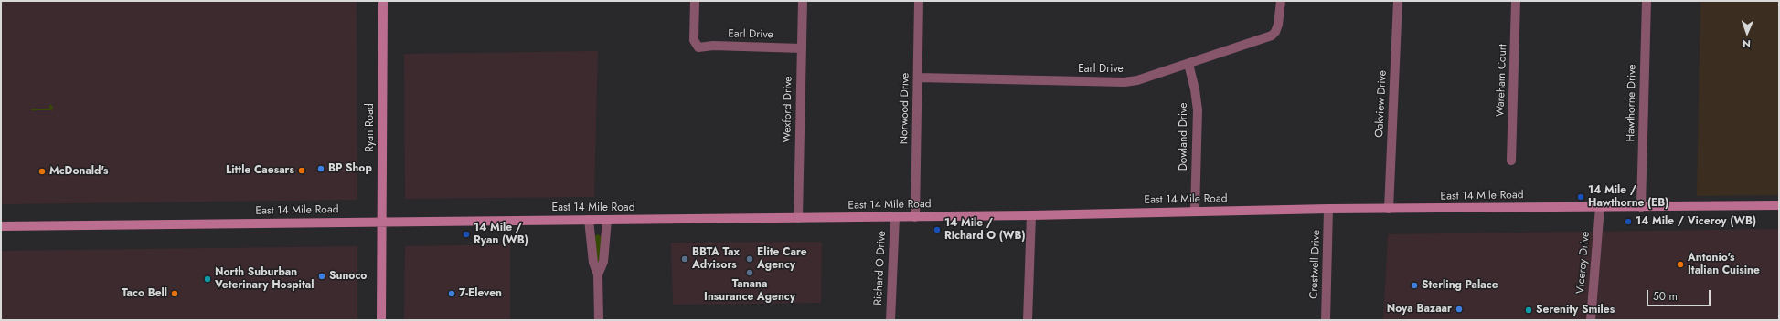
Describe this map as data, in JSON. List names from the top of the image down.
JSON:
{
  "streets": {
    "main road": ["Ryan Road", "East 14 Mile Road"],
    "street": [
      "Earl Drive",
      "Wareham Court",
      "Hawthorne Drive",
      "Oakview Drive",
      "Norwood Drive",
      "Wexford Drive",
      "Dowland Drive",
      "Viceroy Drive",
      "Crestwell Drive",
      "Richard O Drive"
    ]
  },
  "crossings": [
    ["Earl Drive", "Norwood Drive"],
    ["Earl Drive", "Wexford Drive"],
    ["Earl Drive", "Dowland Drive"],
    ["Hawthorne Drive", "East 14 Mile Road"],
    ["Oakview Drive", "East 14 Mile Road"],
    ["Norwood Drive", "East 14 Mile Road"],
    ["Wexford Drive", "East 14 Mile Road"],
    ["Ryan Road", "East 14 Mile Road"],
    ["Dowland Drive", "East 14 Mile Road"],
    ["East 14 Mile Road", "Viceroy Drive"],
    ["East 14 Mile Road", "Crestwell Drive"],
    ["East 14 Mile Road", "Richard O Drive"]
  ],
  "places": [
    "BP Shop",
    "Little Caesars",
    "McDonald's",
    "14 Mile / Hawthorne (EB)",
    "14 Mile / Viceroy (WB)",
    "14 Mile / Richard O (WB)",
    "14 Mile / Ryan (WB)",
    "BBTA Tax Advisors",
    "Elite Care Agency",
    "Antonio's Italian Cuisine",
    "Tanana Insurance Agency",
    "Sunoco",
    "North Suburban Veterinary Hospital",
    "Sterling Palace",
    "Taco Bell",
    "7-Eleven",
    "Noya Bazaar",
    "Serenity Smiles"
  ],
  "scale_bar": "50 m",
  "north": "bottom"
}
